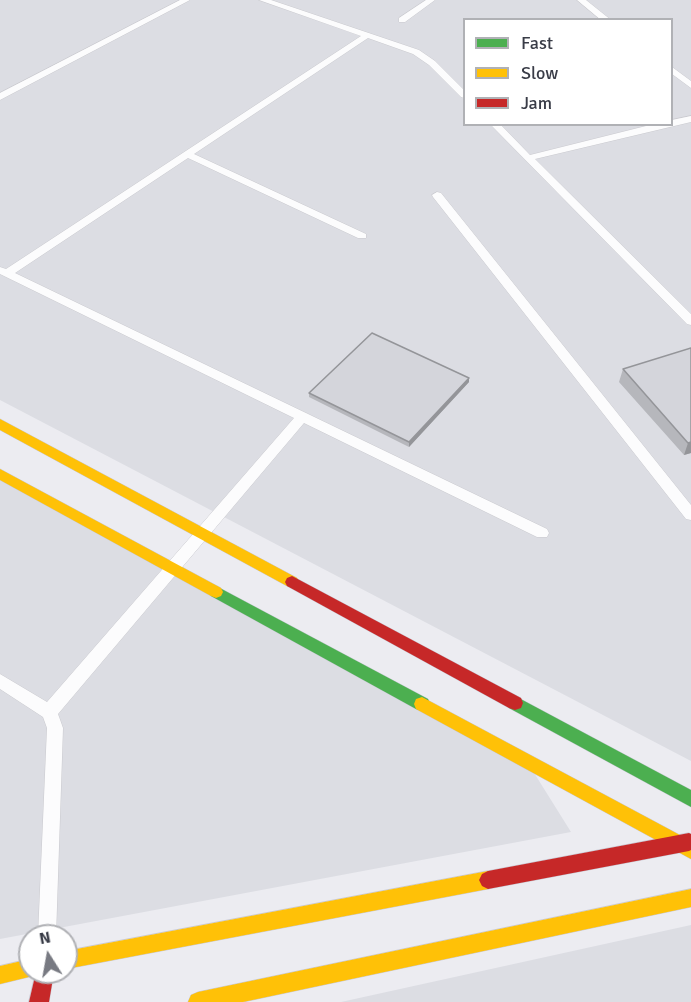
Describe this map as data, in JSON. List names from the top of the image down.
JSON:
{
  "legend": ["Fast", "Slow", "Jam"],
  "north": "top"
}
